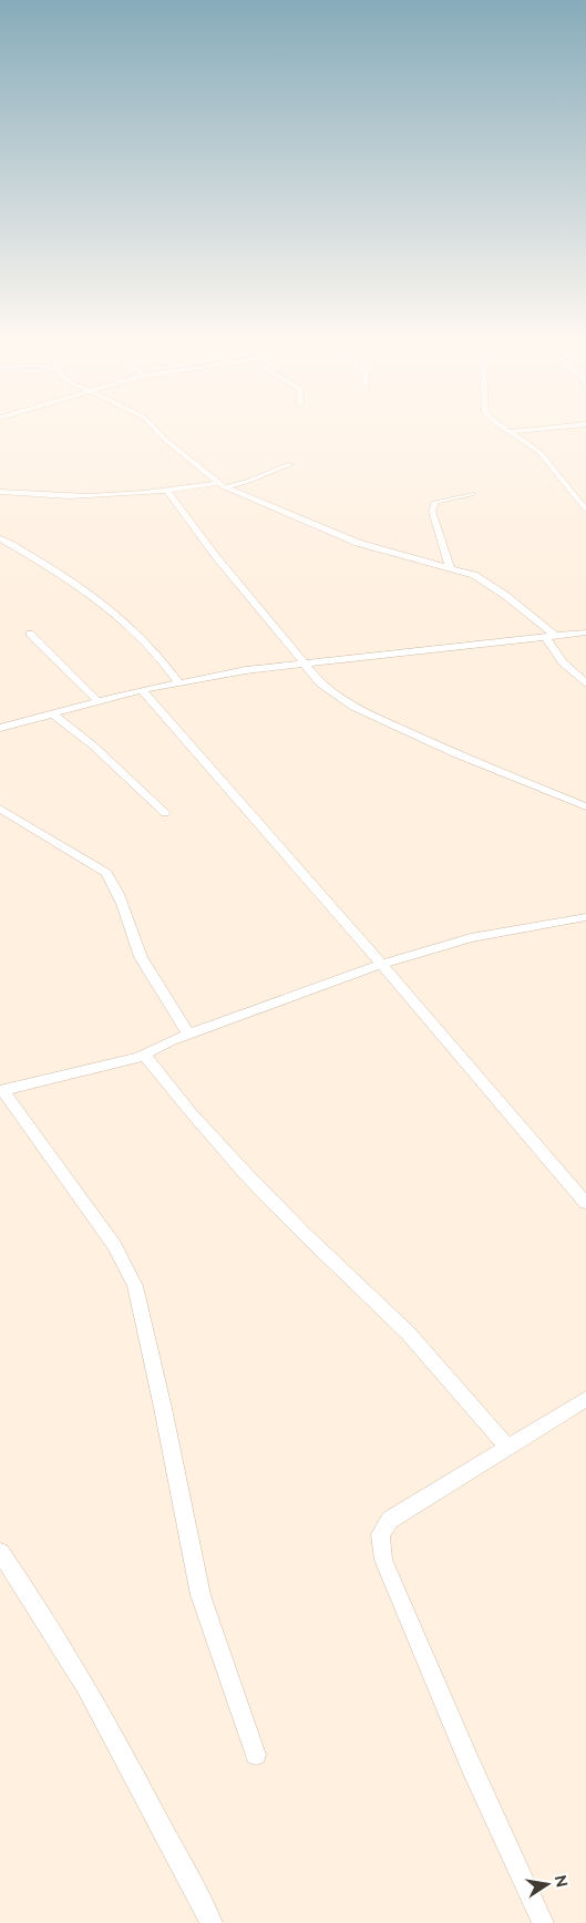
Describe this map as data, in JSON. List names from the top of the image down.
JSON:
{
  "north": "right"
}
